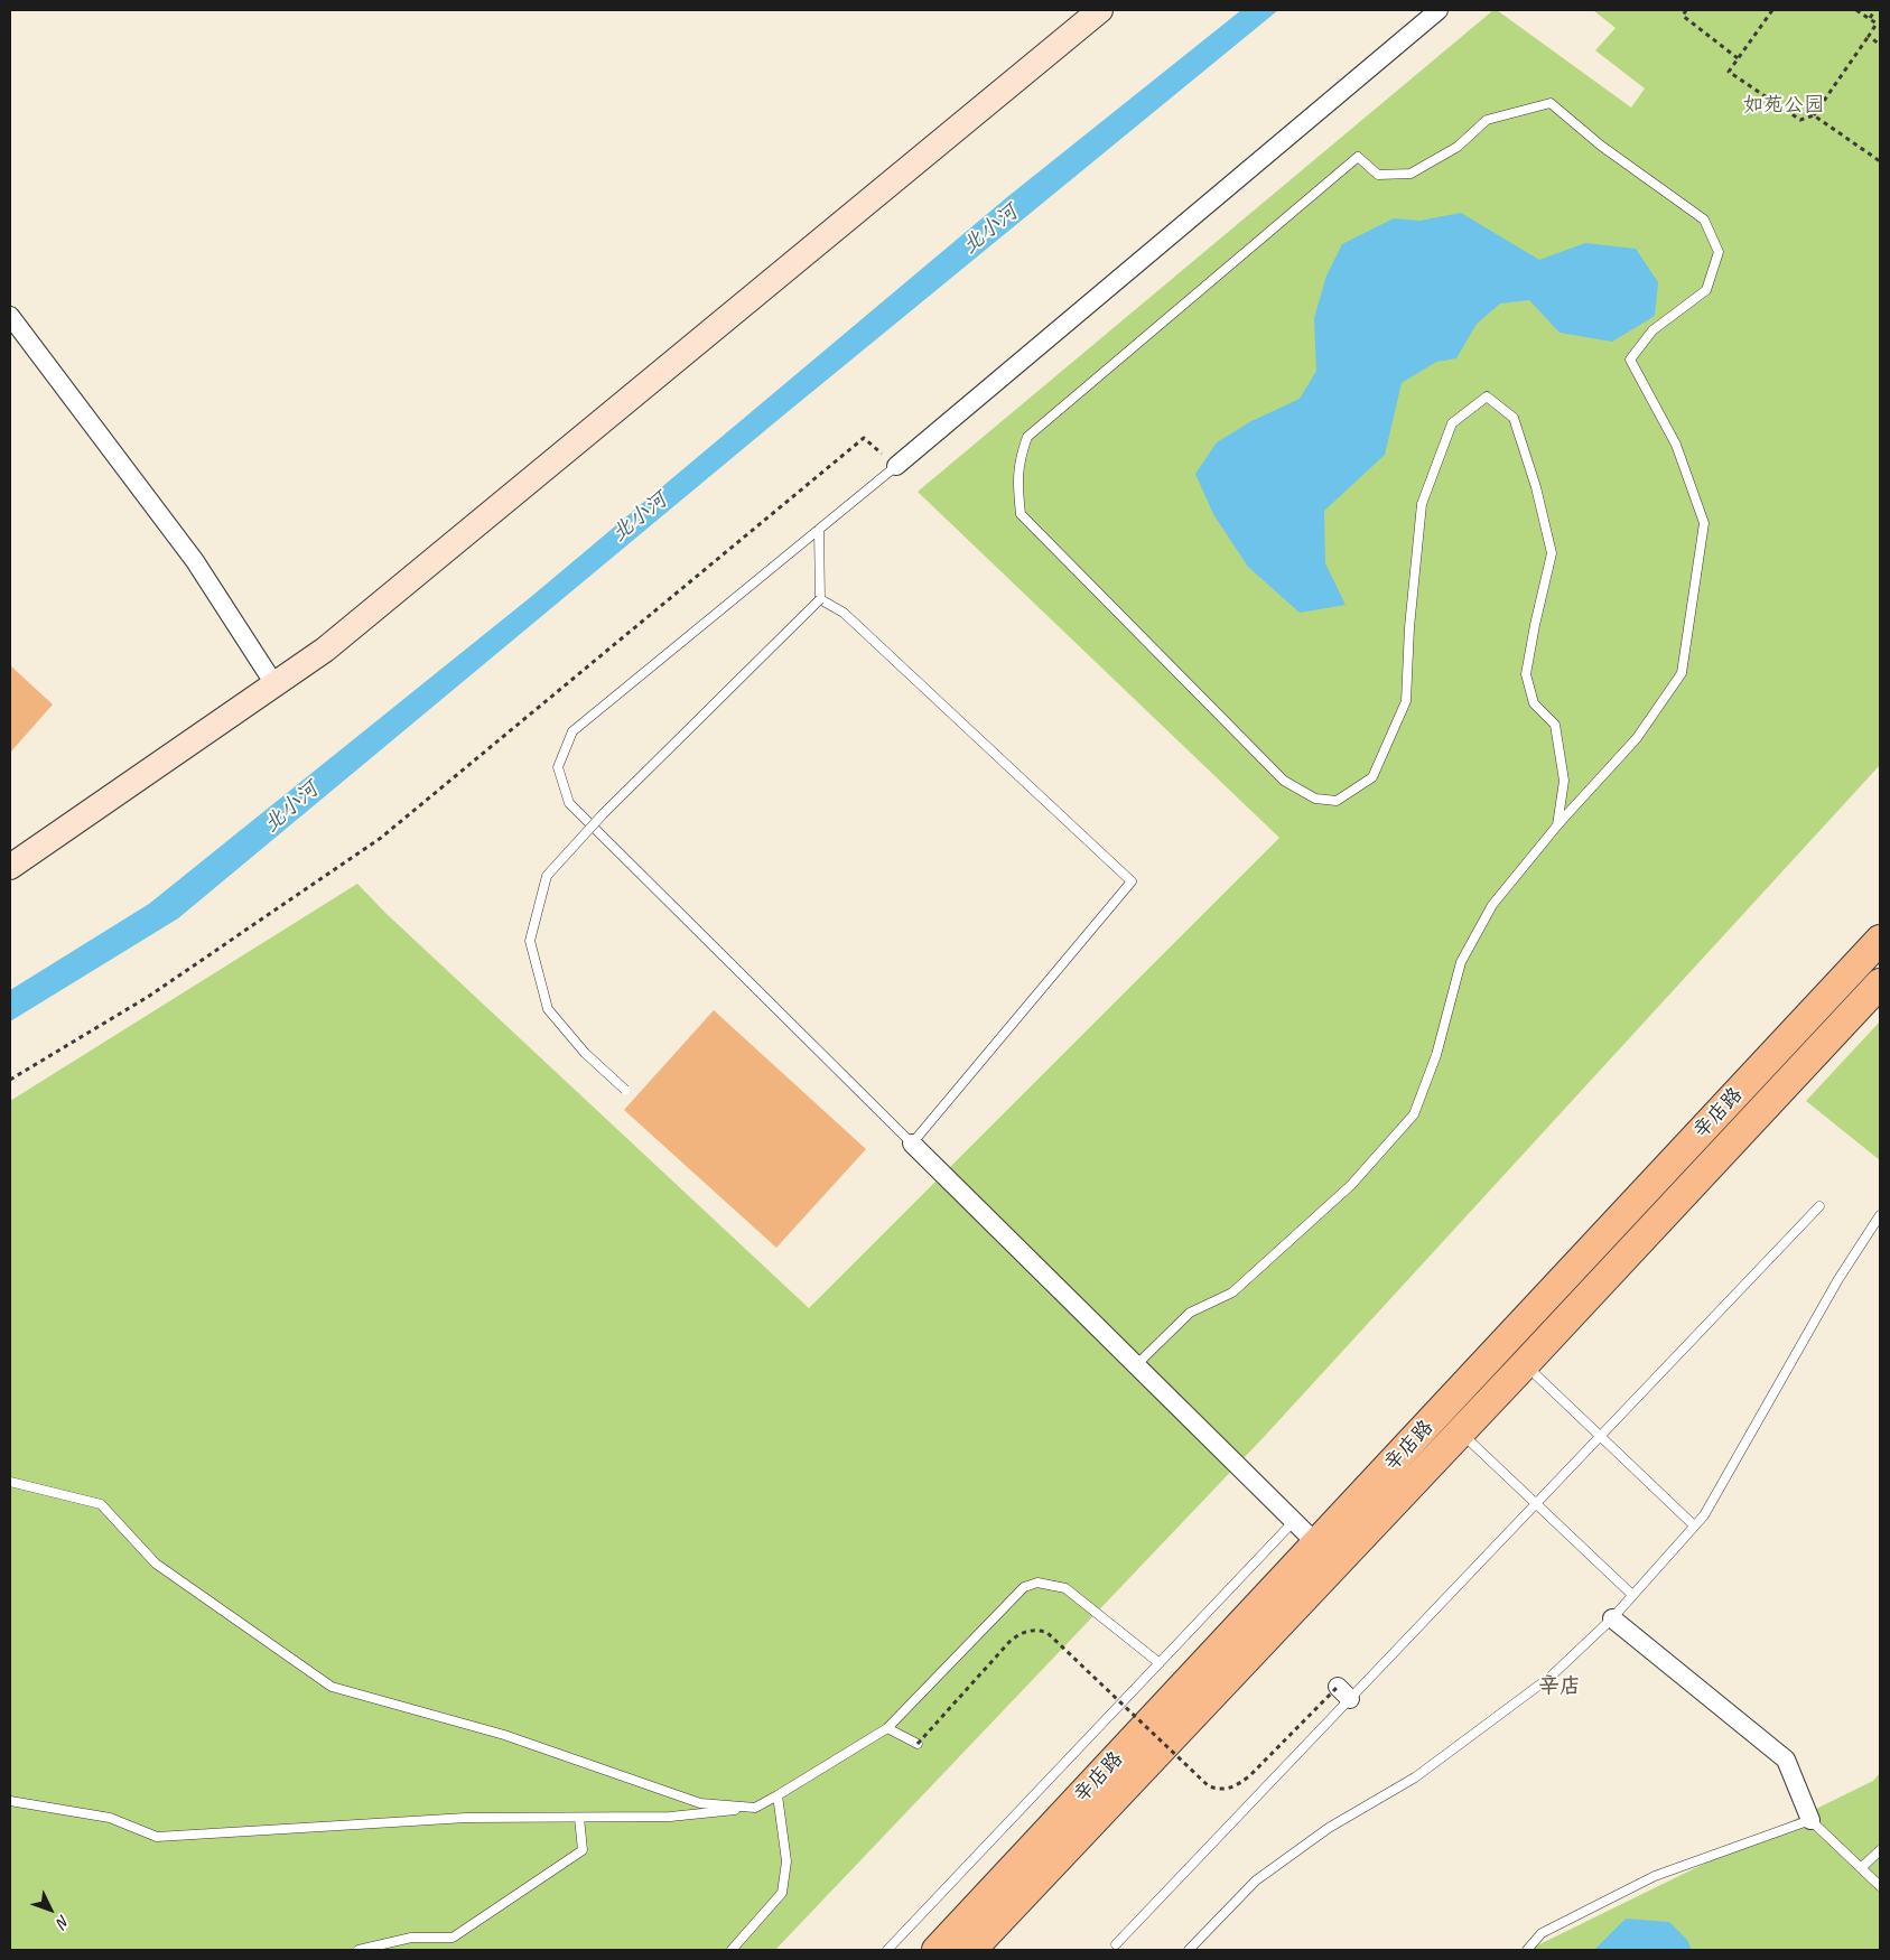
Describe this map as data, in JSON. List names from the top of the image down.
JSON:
{
  "streets": {
    "main road": ["辛店路"]
  },
  "districts": ["辛店"],
  "water": ["北小河"],
  "parks": ["如苑公园"],
  "north": "bottom right"
}
